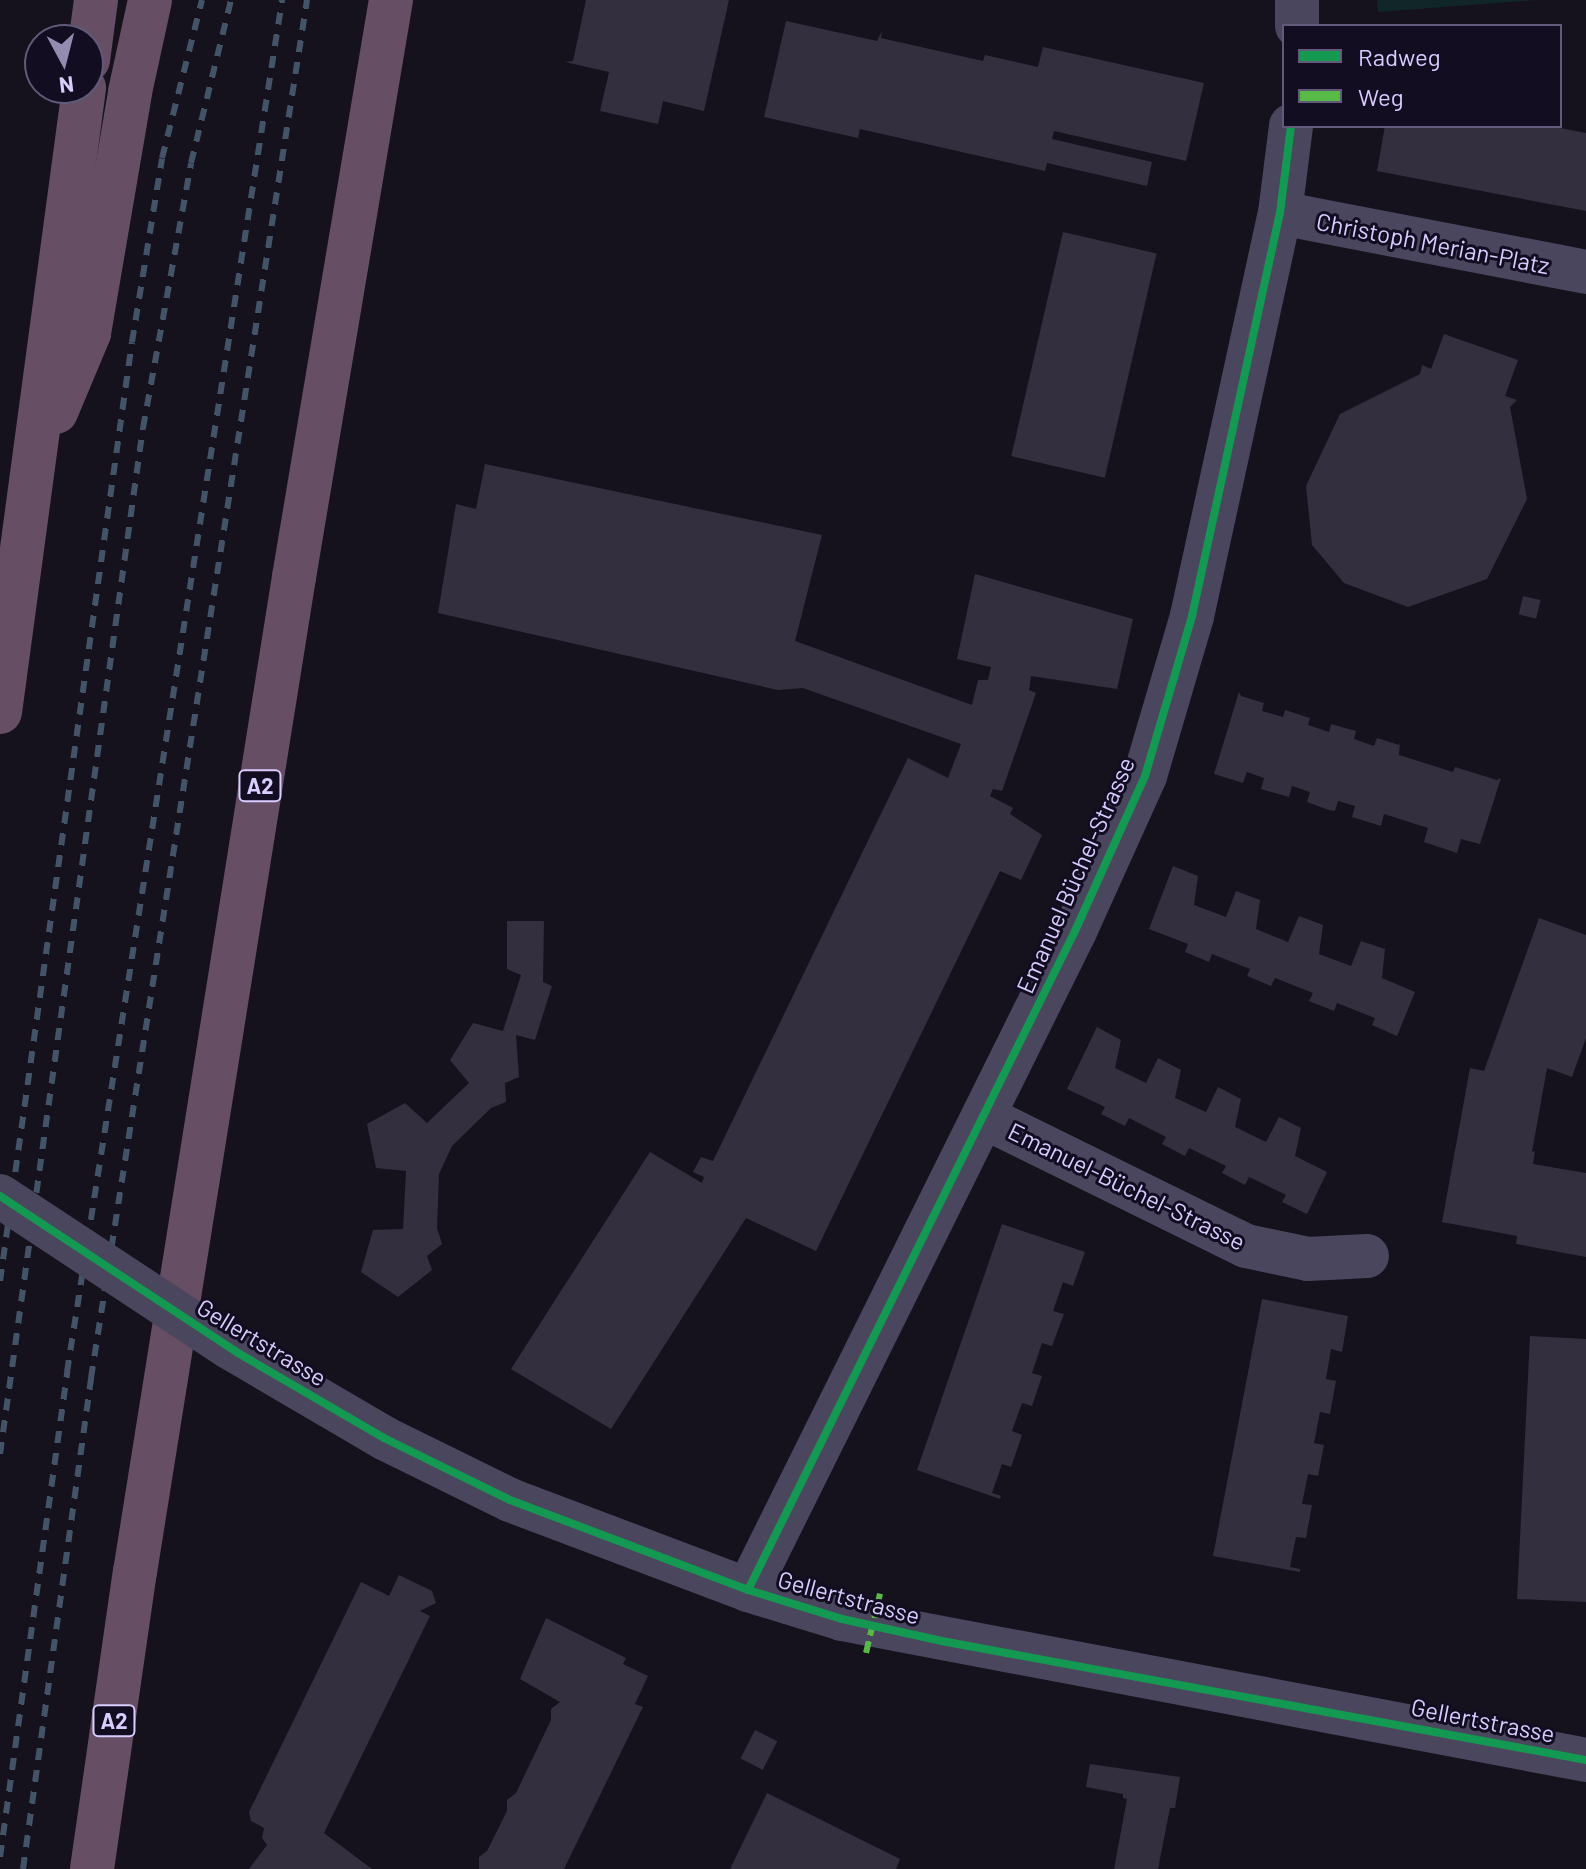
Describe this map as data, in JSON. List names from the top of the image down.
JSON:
{
  "streets": {
    "highway": ["A2"],
    "street": [
      "Christoph Merian-Platz",
      "Emanuel Büchel-Strasse",
      "Emanuel-Büchel-Strasse",
      "Gellertstrasse"
    ]
  },
  "crossings": [
    ["Christoph Merian-Platz", "Emanuel Büchel-Strasse"],
    ["Emanuel Büchel-Strasse", "Emanuel-Büchel-Strasse"],
    ["Emanuel Büchel-Strasse", "Gellertstrasse"]
  ],
  "legend": ["Radweg", "Weg"],
  "north": "bottom"
}
